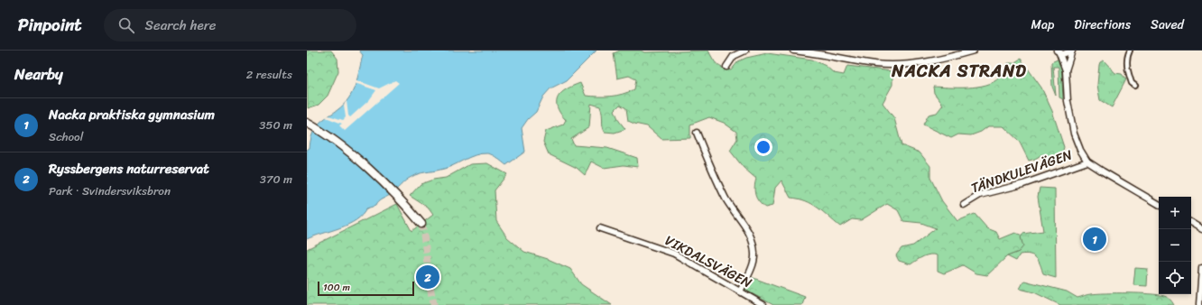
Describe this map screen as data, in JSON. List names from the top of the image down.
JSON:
{
  "streets": {
    "street": ["TÄNDKULEVÄGEN", "VIKDALSVÄGEN"]
  },
  "districts": ["NACKA STRAND"],
  "scale_bar": "100 m",
  "page": {
    "header": "Pinpoint",
    "search": "Search here",
    "nav": ["Map", "Directions", "Saved"],
    "heading": ["Nearby", "2 results"],
    "list": [
      {
        "mark": "1",
        "name": "Nacka praktiska gymnasium",
        "note": "School",
        "value": "350 m"
      },
      {
        "mark": "2",
        "name": "Ryssbergens naturreservat",
        "note": "Park · Svindersviksbron",
        "value": "370 m"
      }
    ],
    "map_buttons": ["+", "−"],
    "pins": ["1", "2"],
    "scale": "100 m"
  }
}
